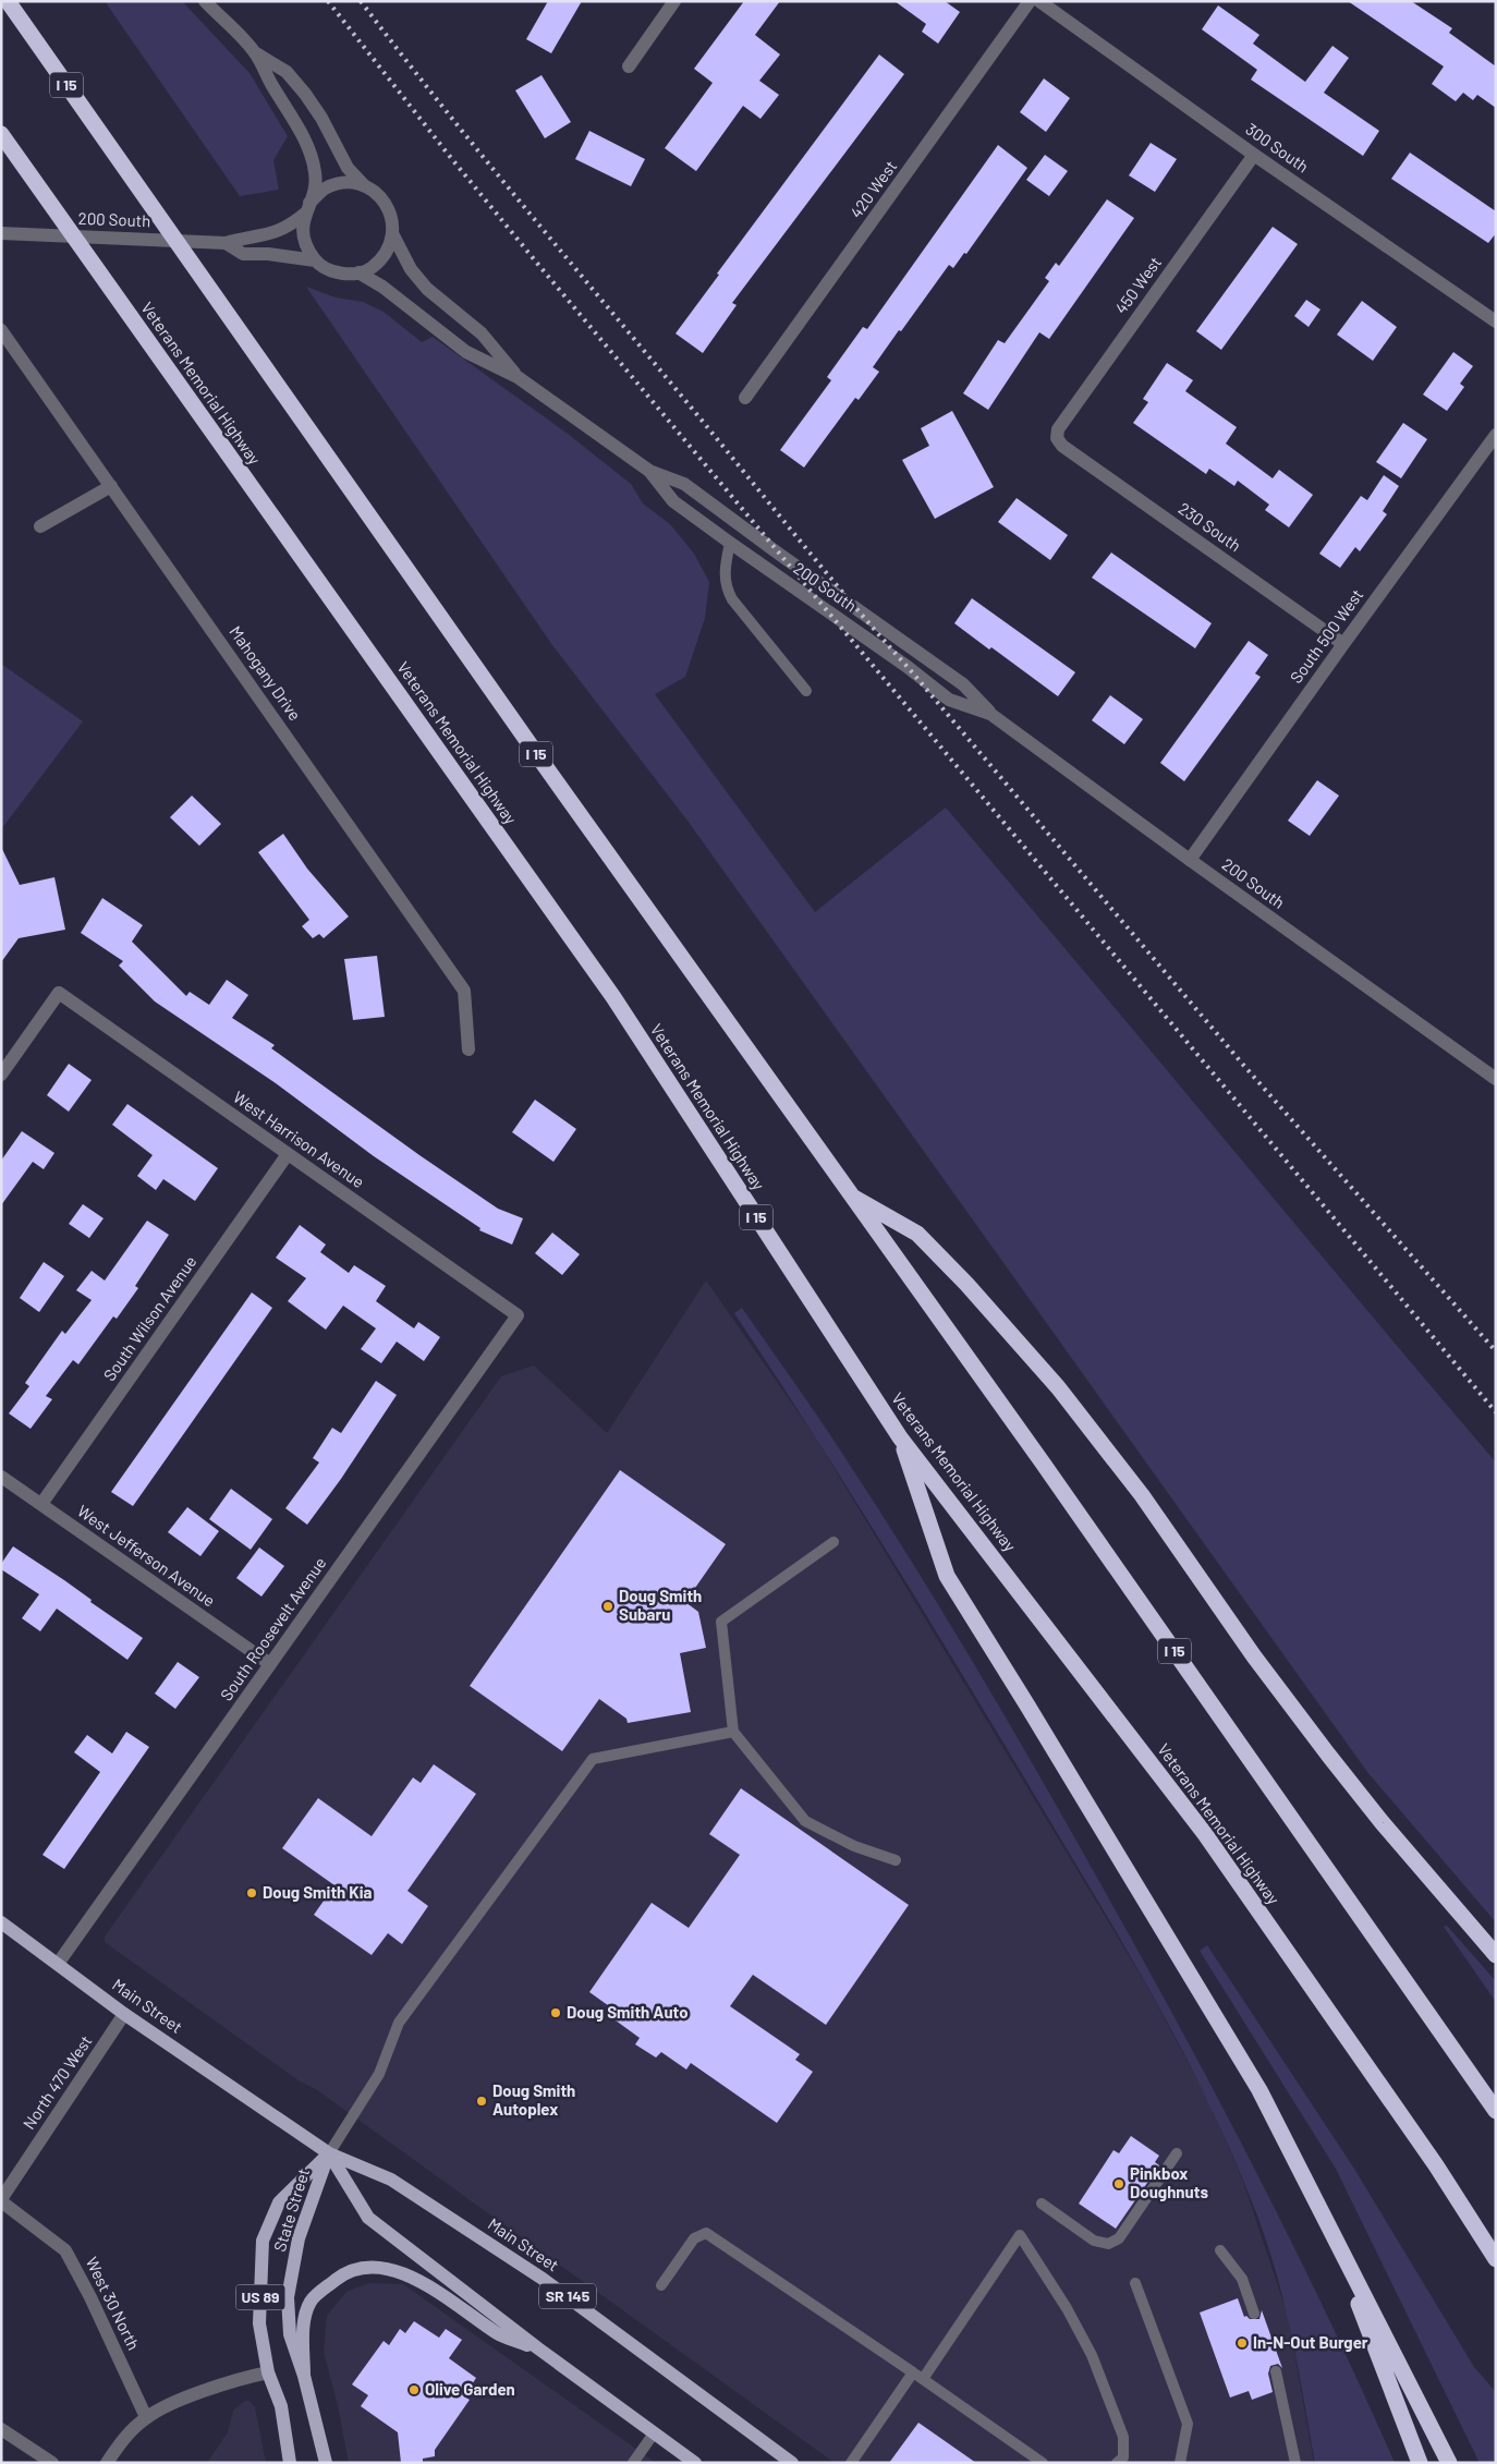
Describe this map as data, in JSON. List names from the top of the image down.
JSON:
{
  "streets": {
    "highway": ["I 15", "Veterans Memorial Highway"],
    "main road": [
      "Main Street",
      "State Street",
      "SR 145",
      "US 89"
    ],
    "street": [
      "300 South",
      "420 West",
      "200 South",
      "450 West",
      "230 South",
      "South 500 West",
      "Mahogany Drive",
      "West Harrison Avenue",
      "South Wilson Avenue",
      "West Jefferson Avenue",
      "South Roosevelt Avenue",
      "North 470 West",
      "West 30 North"
    ]
  },
  "crossings": [
    ["300 South", "450 West"],
    ["200 South", "South 500 West"],
    ["450 West", "230 South"],
    ["230 South", "South 500 West"],
    ["West Harrison Avenue", "South Wilson Avenue"],
    ["West Harrison Avenue", "South Roosevelt Avenue"],
    ["South Wilson Avenue", "West Jefferson Avenue"],
    ["West Jefferson Avenue", "South Roosevelt Avenue"],
    ["South Roosevelt Avenue", "Main Street"],
    ["Main Street", "North 470 West"],
    ["Main Street", "State Street"],
    ["Main Street", "US 89"],
    ["North 470 West", "West 30 North"],
    ["State Street", "US 89"]
  ],
  "places": [
    "Doug Smith Subaru",
    "Doug Smith Kia",
    "Doug Smith Auto",
    "Doug Smith Autoplex",
    "Pinkbox Doughnuts",
    "In-N-Out Burger",
    "Olive Garden"
  ]
}
